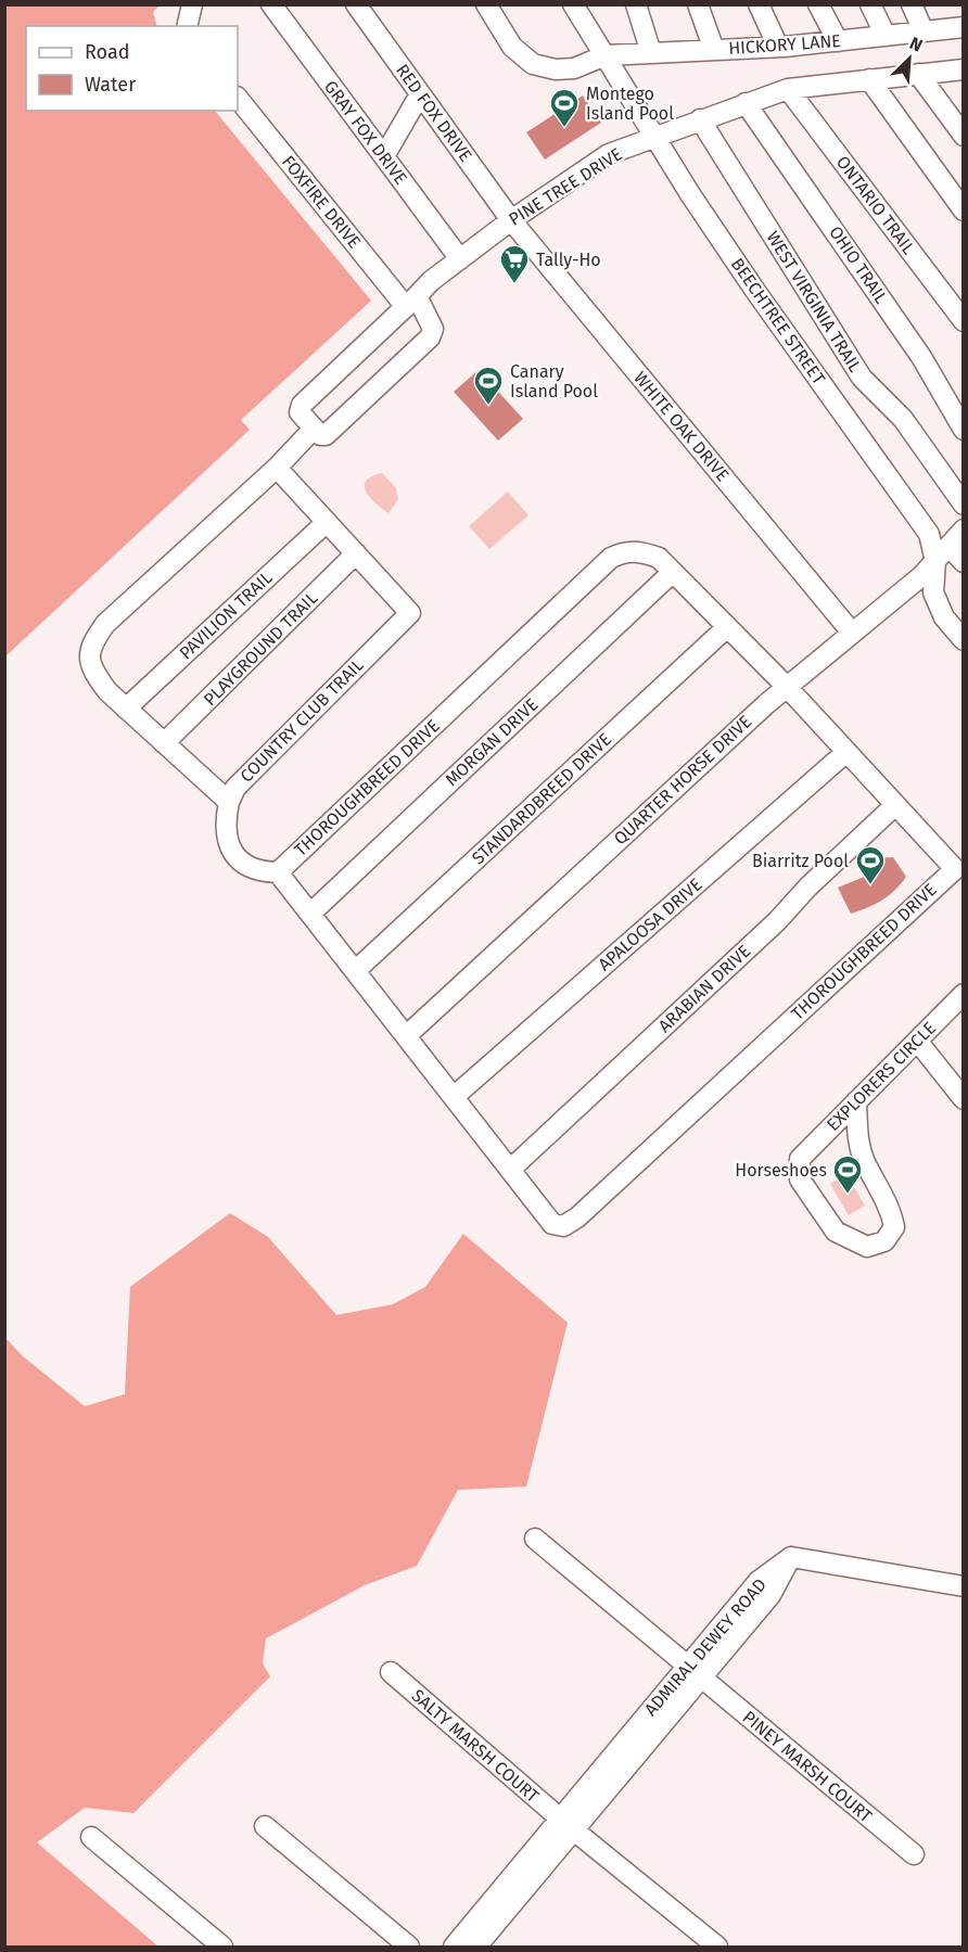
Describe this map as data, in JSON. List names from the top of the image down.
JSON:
{
  "streets": {
    "street": [
      "HICKORY LANE",
      "RED FOX DRIVE",
      "GRAY FOX DRIVE",
      "PINE TREE DRIVE",
      "FOXFIRE DRIVE",
      "ONTARIO TRAIL",
      "OHIO TRAIL",
      "WEST VIRGINIA TRAIL",
      "BEECHTREE STREET",
      "WHITE OAK DRIVE",
      "PAVILION TRAIL",
      "PLAYGROUND TRAIL",
      "COUNTRY CLUB TRAIL",
      "MORGAN DRIVE",
      "QUARTER HORSE DRIVE",
      "THOROUGHBREED DRIVE",
      "STANDARDBREED DRIVE",
      "APALOOSA DRIVE",
      "ARABIAN DRIVE",
      "EXPLORERS CIRCLE",
      "ADMIRAL DEWEY ROAD",
      "SALTY MARSH COURT",
      "PINEY MARSH COURT"
    ]
  },
  "crossings": [
    ["HICKORY LANE", "BEECHTREE STREET"],
    ["RED FOX DRIVE", "PINE TREE DRIVE"],
    ["RED FOX DRIVE", "WHITE OAK DRIVE"],
    ["GRAY FOX DRIVE", "PINE TREE DRIVE"],
    ["PINE TREE DRIVE", "FOXFIRE DRIVE"],
    ["PINE TREE DRIVE", "ONTARIO TRAIL"],
    ["PINE TREE DRIVE", "OHIO TRAIL"],
    ["PINE TREE DRIVE", "WEST VIRGINIA TRAIL"],
    ["PINE TREE DRIVE", "BEECHTREE STREET"],
    ["PINE TREE DRIVE", "WHITE OAK DRIVE"],
    ["PINE TREE DRIVE", "COUNTRY CLUB TRAIL"],
    ["FOXFIRE DRIVE", "COUNTRY CLUB TRAIL"],
    ["BEECHTREE STREET", "QUARTER HORSE DRIVE"],
    ["WHITE OAK DRIVE", "QUARTER HORSE DRIVE"],
    ["PAVILION TRAIL", "COUNTRY CLUB TRAIL"],
    ["PLAYGROUND TRAIL", "COUNTRY CLUB TRAIL"],
    ["MORGAN DRIVE", "THOROUGHBREED DRIVE"],
    ["QUARTER HORSE DRIVE", "THOROUGHBREED DRIVE"],
    ["THOROUGHBREED DRIVE", "STANDARDBREED DRIVE"],
    ["THOROUGHBREED DRIVE", "APALOOSA DRIVE"],
    ["THOROUGHBREED DRIVE", "ARABIAN DRIVE"],
    ["ADMIRAL DEWEY ROAD", "SALTY MARSH COURT"],
    ["ADMIRAL DEWEY ROAD", "PINEY MARSH COURT"]
  ],
  "places": {
    "sports": [
      "Montego Island Pool",
      "Canary Island Pool",
      "Biarritz Pool",
      "Horseshoes"
    ],
    "supermarket": ["Tally-Ho"]
  },
  "legend": ["Road", "Water"],
  "north": "top right"
}
